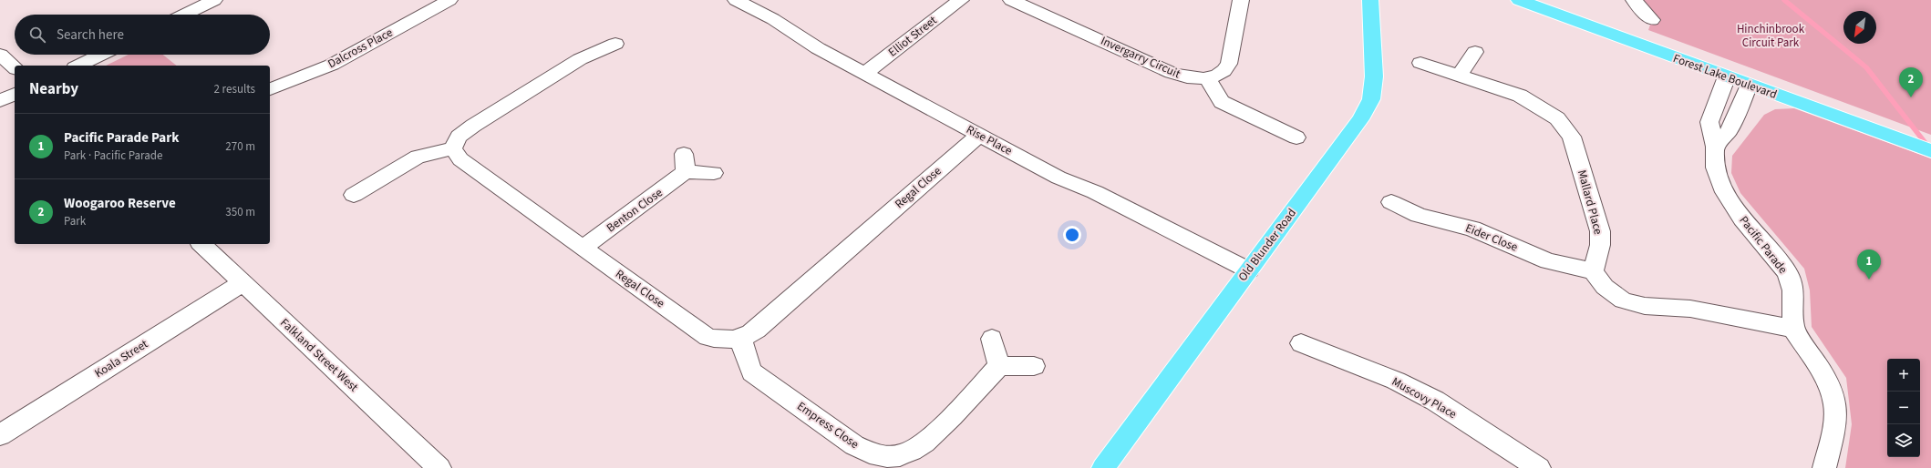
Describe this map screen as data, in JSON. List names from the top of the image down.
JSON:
{
  "streets": {
    "main road": ["Forest Lake Boulevard", "Old Blunder Road"],
    "street": [
      "Elliot Street",
      "Dalcross Place",
      "Invergarry Circuit",
      "Rise Place",
      "Regal Close",
      "Mallard Place",
      "Benton Close",
      "Eider Close",
      "Pacific Parade",
      "Falkland Street West",
      "Koala Street",
      "Muscovy Place",
      "Empress Close"
    ]
  },
  "crossings": [
    ["Elliot Street", "Rise Place"],
    ["Forest Lake Boulevard", "Pacific Parade"],
    ["Rise Place", "Regal Close"],
    ["Rise Place", "Old Blunder Road"],
    ["Regal Close", "Benton Close"],
    ["Regal Close", "Empress Close"],
    ["Mallard Place", "Eider Close"],
    ["Falkland Street West", "Koala Street"]
  ],
  "parks": ["Hinchinbrook Circuit Park"],
  "north": "bottom left",
  "page": {
    "search": "Search here",
    "heading": ["Nearby", "2 results"],
    "pins": ["2", "1"],
    "list": [
      {
        "mark": "1",
        "name": "Pacific Parade Park",
        "note": "Park · Pacific Parade",
        "value": "270 m"
      },
      {
        "mark": "2",
        "name": "Woogaroo Reserve",
        "note": "Park",
        "value": "350 m"
      }
    ],
    "map_buttons": ["+", "−"]
  }
}
